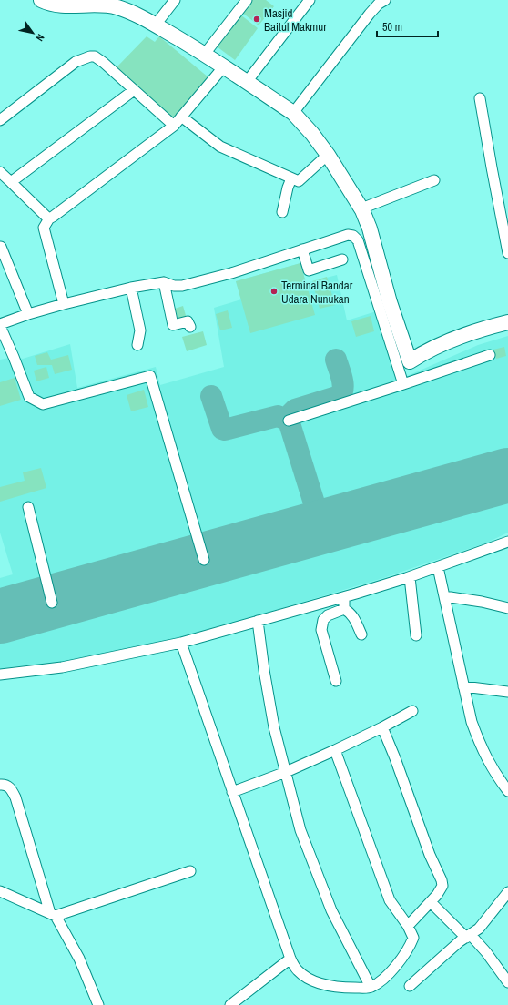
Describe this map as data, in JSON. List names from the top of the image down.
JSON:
{
  "places": ["Masjid Baitul Makmur", "Terminal Bandar Udara Nunukan"],
  "scale_bar": "50 m",
  "north": "bottom right"
}
